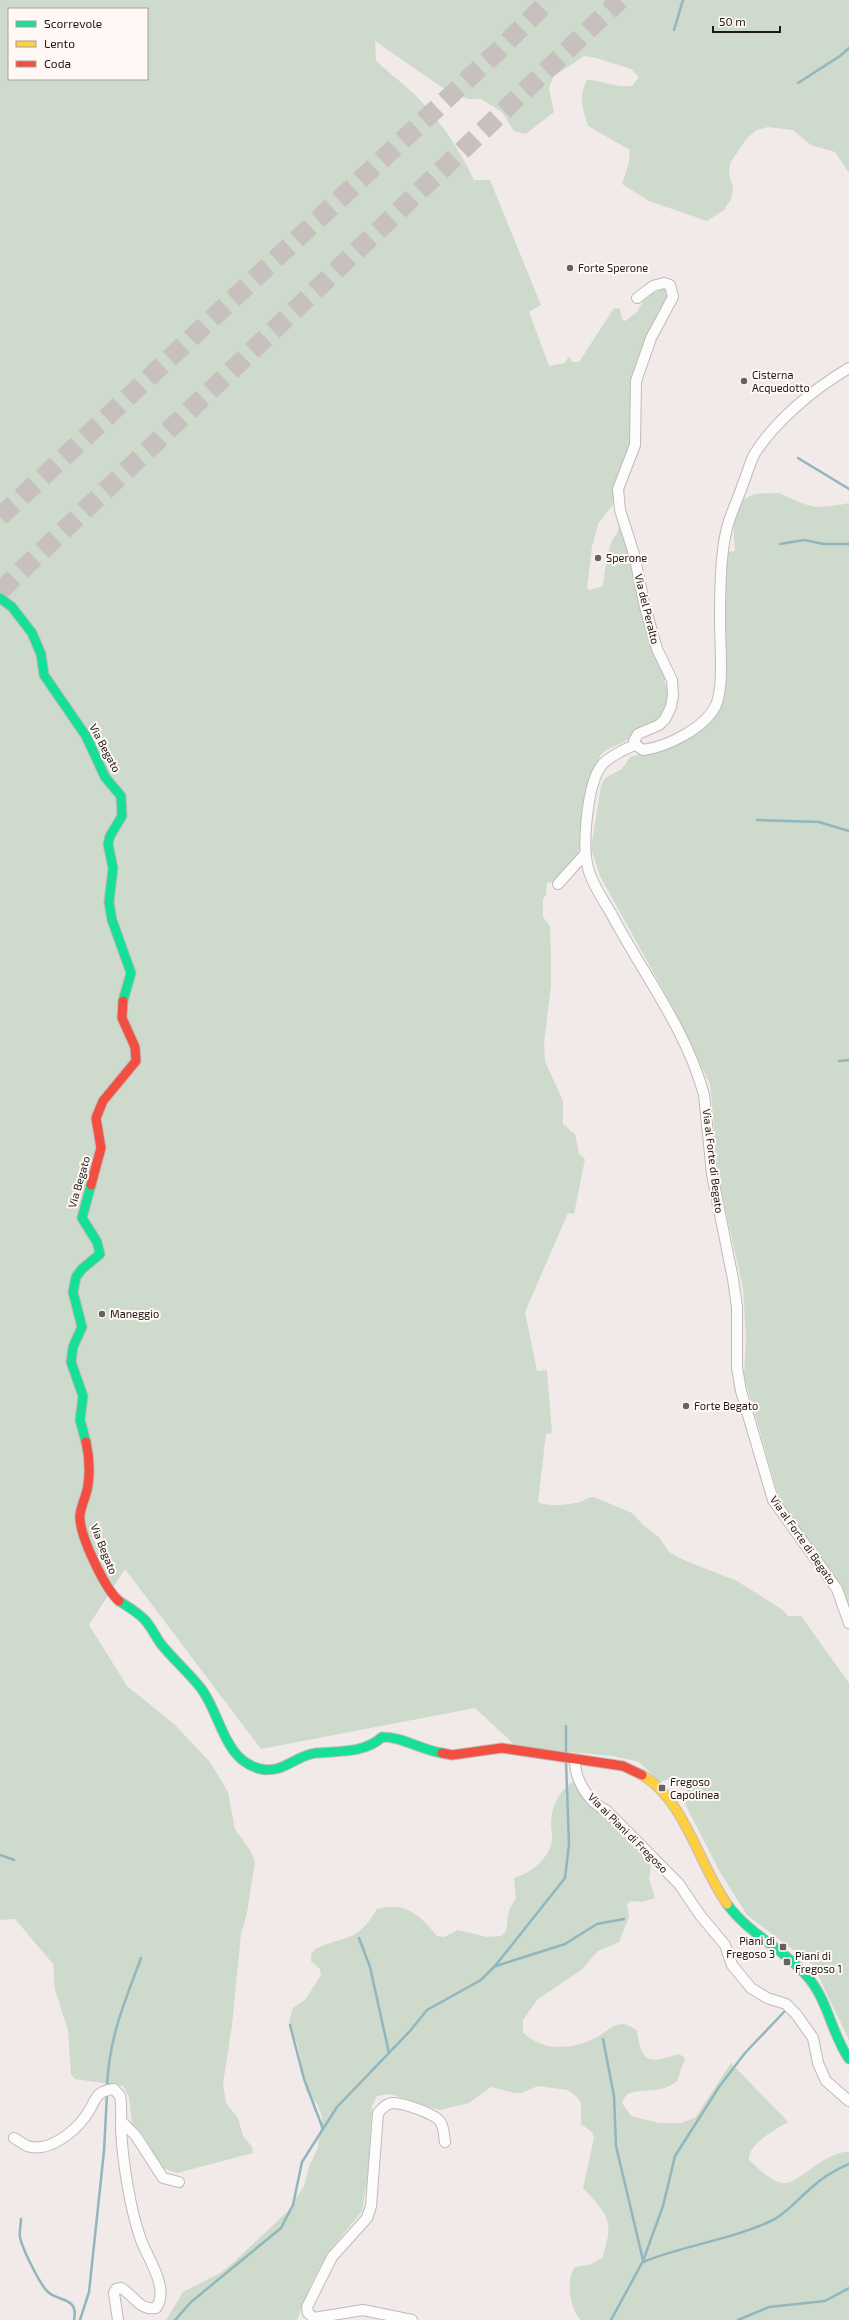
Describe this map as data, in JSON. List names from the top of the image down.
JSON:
{
  "streets": {
    "street": [
      "Via del Peralto",
      "Via Begato",
      "Via al Forte di Begato",
      "Via ai Piani di Fregoso"
    ]
  },
  "crossings": [
    ["Via del Peralto", "Via al Forte di Begato"],
    ["Via Begato", "Via ai Piani di Fregoso"]
  ],
  "places": {
    "other": [
      "Forte Sperone",
      "Cisterna Acquedotto",
      "Sperone",
      "Maneggio",
      "Forte Begato"
    ],
    "transit": ["Fregoso Capolinea", "Piani di Fregoso 3", "Piani di Fregoso 1"]
  },
  "legend": ["Scorrevole", "Lento", "Coda"],
  "scale_bar": "50 m"
}
